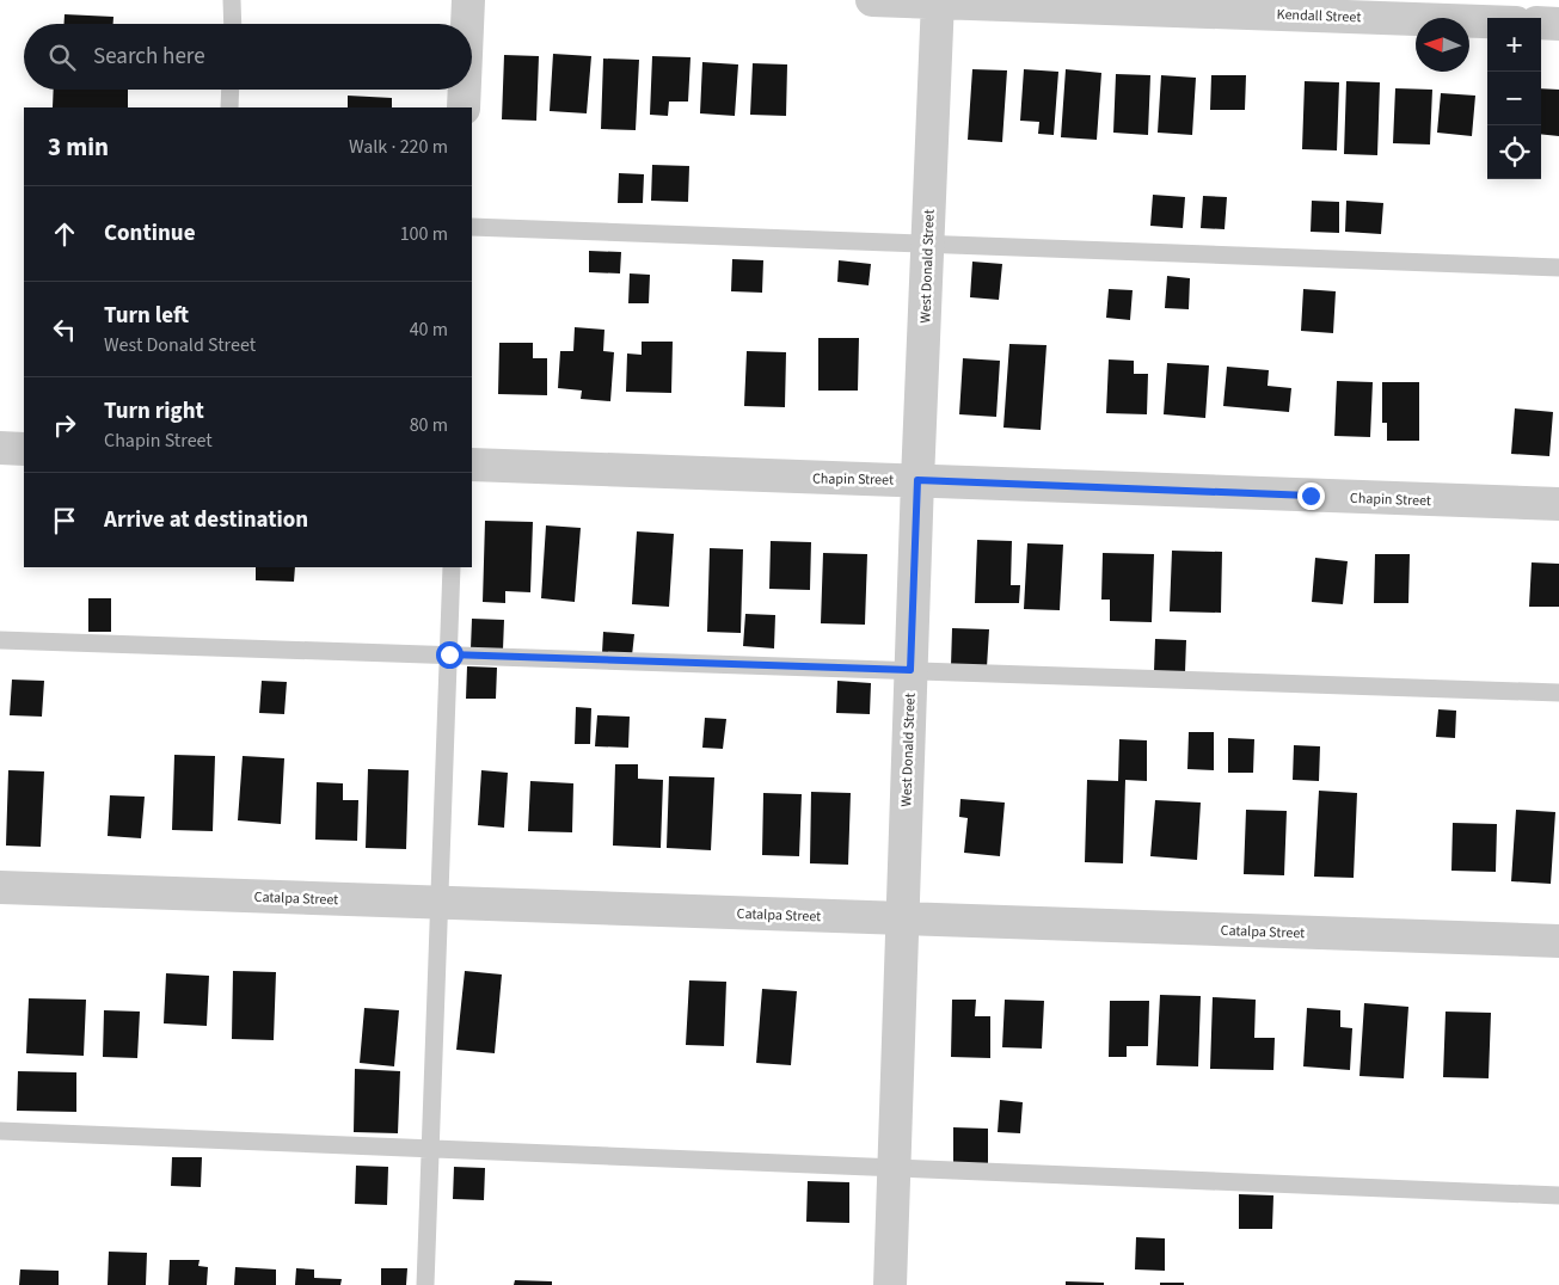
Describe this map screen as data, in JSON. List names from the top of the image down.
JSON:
{
  "streets": {
    "street": [
      "Kendall Street",
      "West Donald Street",
      "Chapin Street",
      "Catalpa Street"
    ]
  },
  "crossings": [
    ["Kendall Street", "West Donald Street"],
    ["West Donald Street", "Chapin Street"],
    ["West Donald Street", "Catalpa Street"]
  ],
  "north": "left",
  "page": {
    "map_buttons": ["+", "−"],
    "search": "Search here",
    "heading": ["3 min", "Walk · 220 m"],
    "list": [
      ["Continue", "100 m"],
      ["Turn left", "West Donald Street", "40 m"],
      ["Turn right", "Chapin Street", "80 m"],
      "Arrive at destination"
    ]
  }
}
